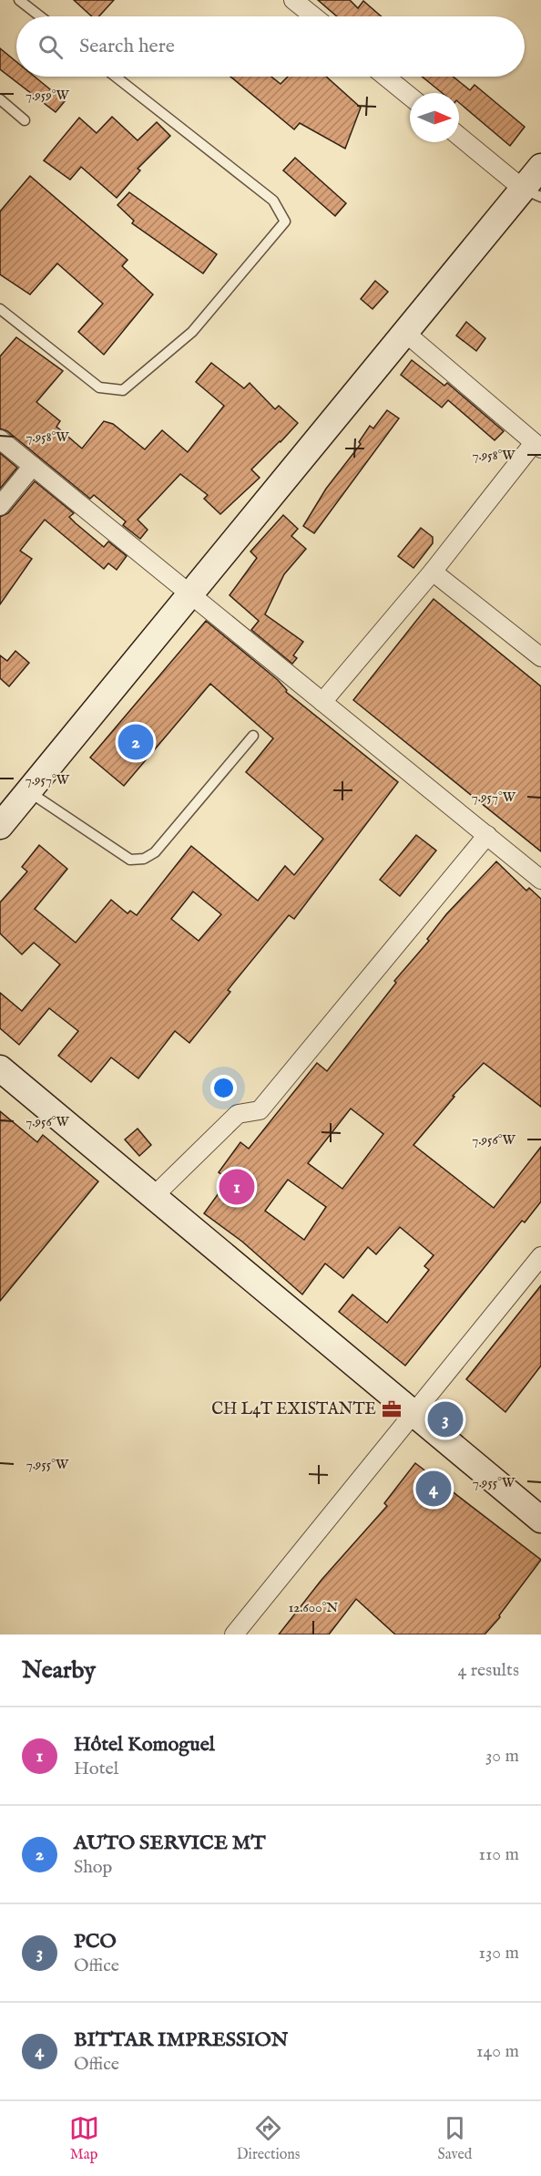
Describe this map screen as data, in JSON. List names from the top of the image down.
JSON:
{
  "places": {
    "office": ["CH L4T EXISTANTE"]
  },
  "north": "right",
  "page": {
    "search": "Search here",
    "pins": [
      "2",
      "1",
      "3",
      "4"
    ],
    "heading": ["Nearby", "4 results"],
    "list": [
      {
        "mark": "1",
        "name": "Hôtel Komoguel",
        "note": "Hotel",
        "value": "30 m"
      },
      {
        "mark": "2",
        "name": "AUTO SERVICE MT",
        "note": "Shop",
        "value": "110 m"
      },
      {
        "mark": "3",
        "name": "PCO",
        "note": "Office",
        "value": "130 m"
      },
      {
        "mark": "4",
        "name": "BITTAR IMPRESSION",
        "note": "Office",
        "value": "140 m"
      }
    ],
    "nav": ["Map", "Directions", "Saved"]
  },
  "coordinates": [
    "7.959°W",
    "7.958°W",
    "7.957°W",
    "7.956°W",
    "7.955°W",
    "12.600°N"
  ]
}
